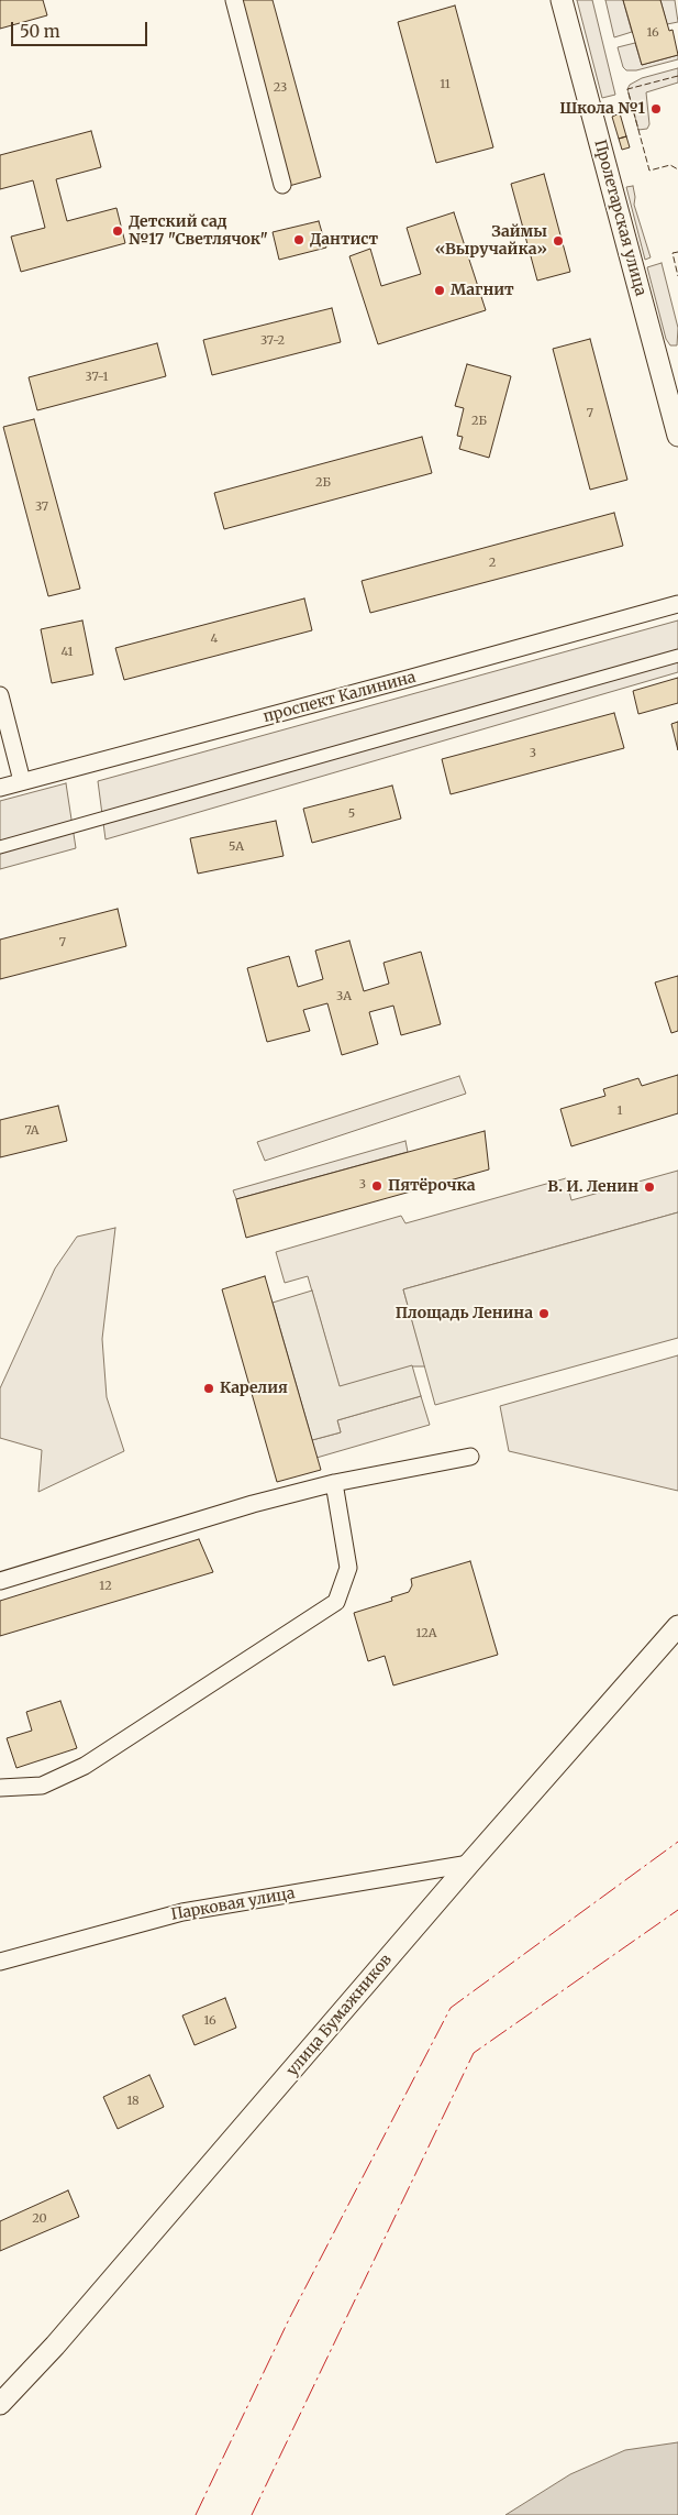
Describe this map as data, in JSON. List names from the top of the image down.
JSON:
{
  "streets": {
    "street": [
      "Пролетарская улица",
      "проспект Калинина",
      "Парковая улица",
      "улица Бумажников"
    ]
  },
  "crossings": [
    ["Парковая улица", "улица Бумажников"]
  ],
  "places": [
    "Школа №1",
    "Детский сад №17 \"Светлячок\"",
    "Дантист",
    "Займы «Выручайка»",
    "Магнит",
    "Пятёрочка",
    "В. И. Ленин",
    "Площадь Ленина",
    "Карелия"
  ],
  "house_numbers": [
    "16",
    "11",
    "23",
    "37-2",
    "37-1",
    "7",
    "2Б",
    "2Б",
    "37",
    "2",
    "4",
    "41",
    "3",
    "5",
    "5А",
    "7",
    "3А",
    "1",
    "7А",
    "3",
    "12",
    "12А",
    "16",
    "18",
    "20"
  ],
  "scale_bar": "50 m"
}
